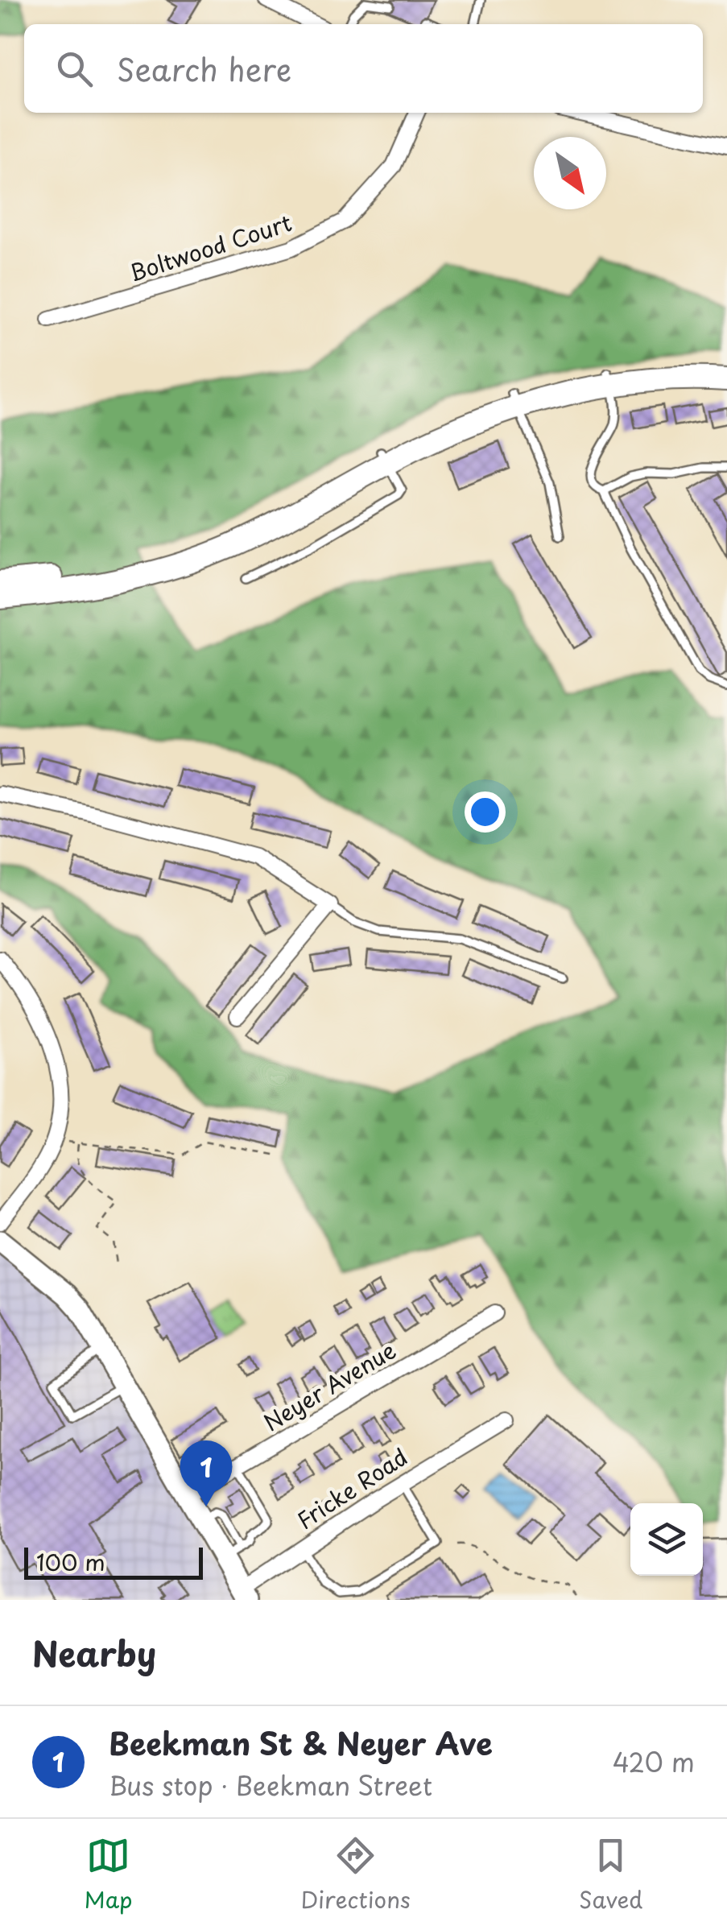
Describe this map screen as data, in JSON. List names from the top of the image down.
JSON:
{
  "streets": {
    "street": ["Boltwood Court", "Neyer Avenue", "Fricke Road"]
  },
  "scale_bar": "100 m",
  "north": "bottom right",
  "page": {
    "search": "Search here",
    "pins": "1",
    "scale": "100 m",
    "heading": "Nearby",
    "list": [
      {
        "mark": "1",
        "name": "Beekman St & Neyer Ave",
        "note": "Bus stop · Beekman Street",
        "value": "420 m"
      }
    ],
    "nav": ["Map", "Directions", "Saved"]
  }
}
